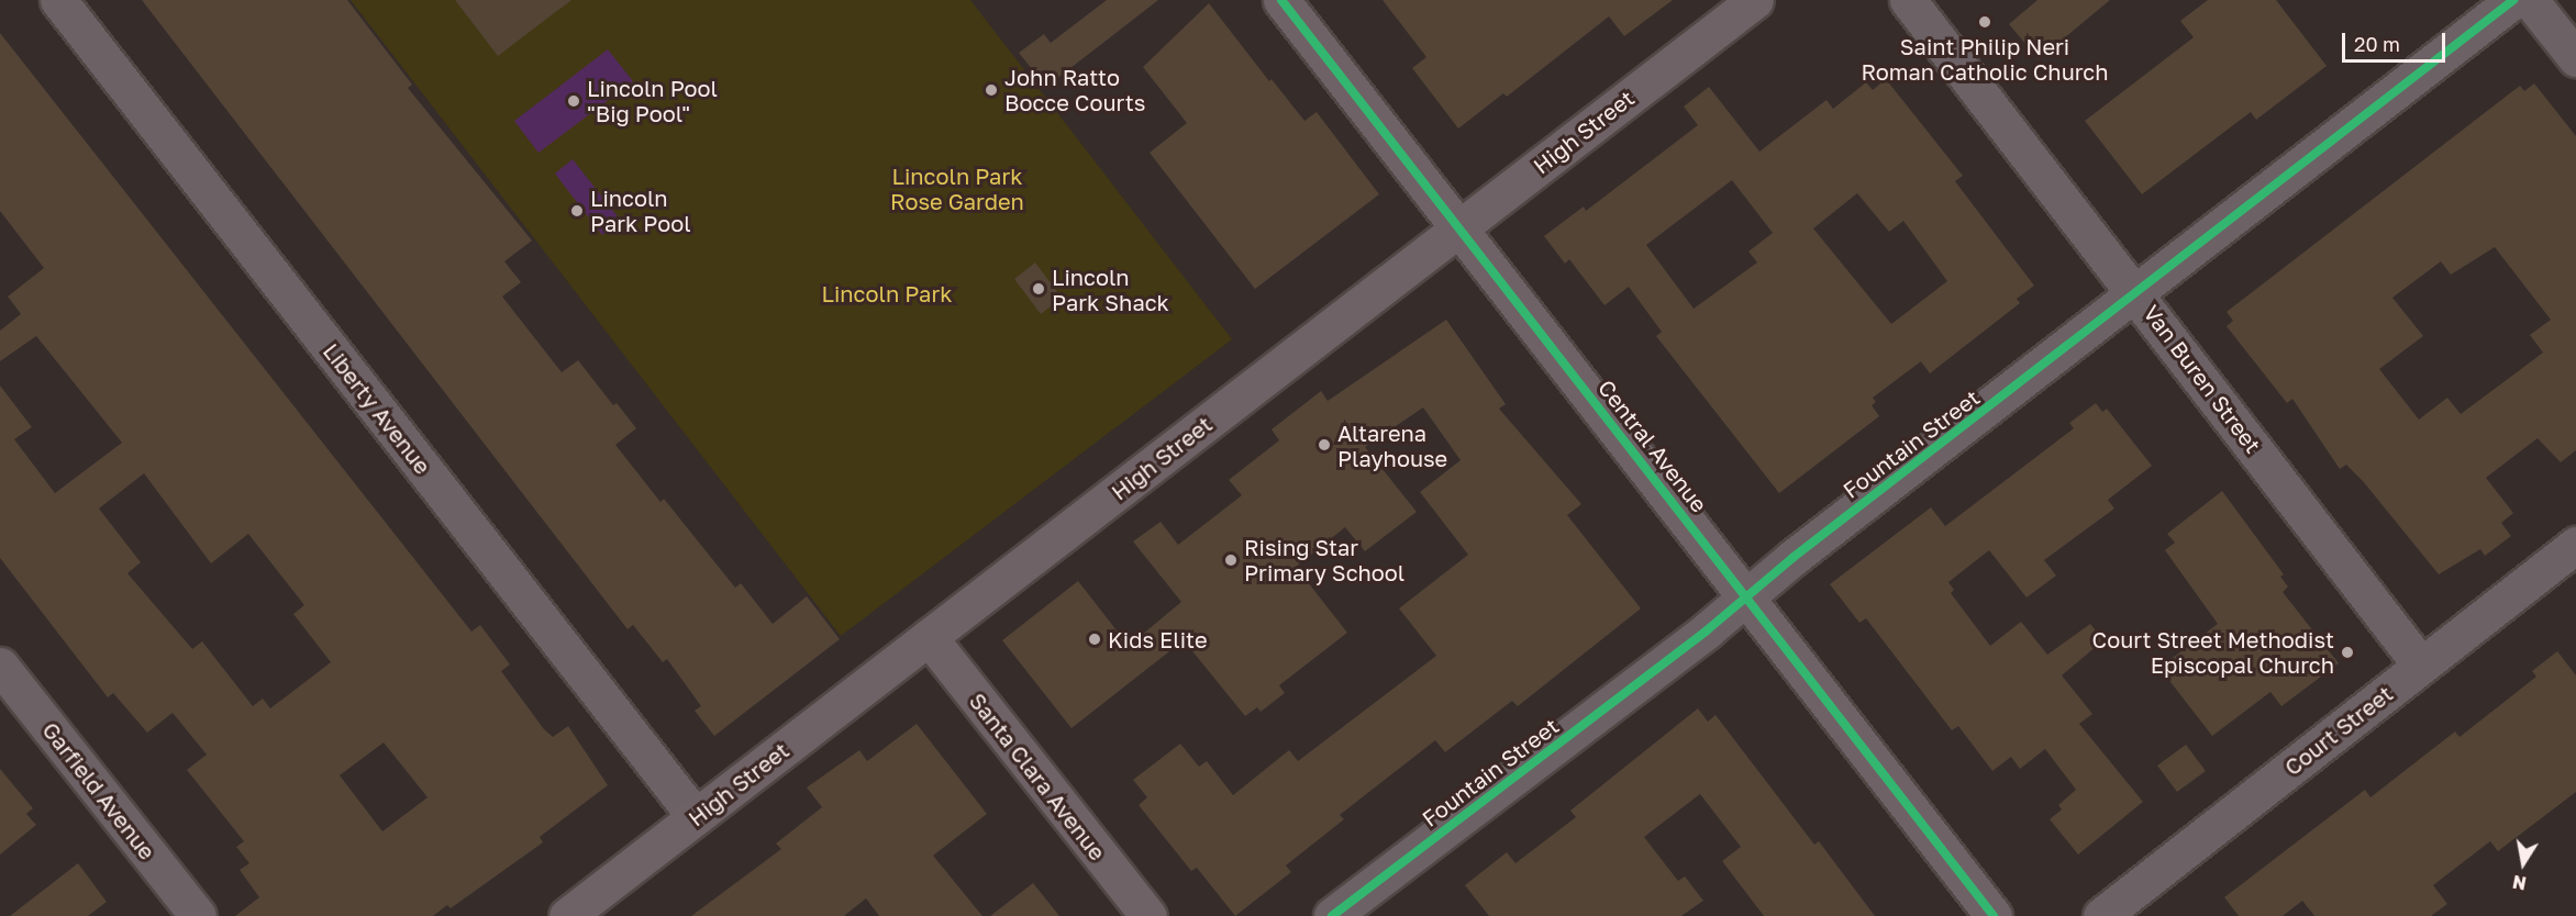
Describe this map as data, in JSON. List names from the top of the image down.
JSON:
{
  "streets": {
    "street": [
      "High Street",
      "Van Buren Street",
      "Liberty Avenue",
      "Fountain Street",
      "Central Avenue",
      "Court Street",
      "Santa Clara Avenue",
      "Garfield Avenue"
    ]
  },
  "crossings": [
    ["High Street", "Liberty Avenue"],
    ["High Street", "Central Avenue"],
    ["High Street", "Santa Clara Avenue"],
    ["Van Buren Street", "Fountain Street"],
    ["Van Buren Street", "Court Street"],
    ["Fountain Street", "Central Avenue"]
  ],
  "parks": ["Lincoln Park Rose Garden", "Lincoln Park"],
  "places": [
    "Saint Philip Neri Roman Catholic Church",
    "John Ratto Bocce Courts",
    "Lincoln Pool \"Big Pool\"",
    "Lincoln Park Pool",
    "Lincoln Park Shack",
    "Altarena Playhouse",
    "Rising Star Primary School",
    "Kids Elite",
    "Court Street Methodist Episcopal Church"
  ],
  "scale_bar": "20 m",
  "north": "bottom"
}
